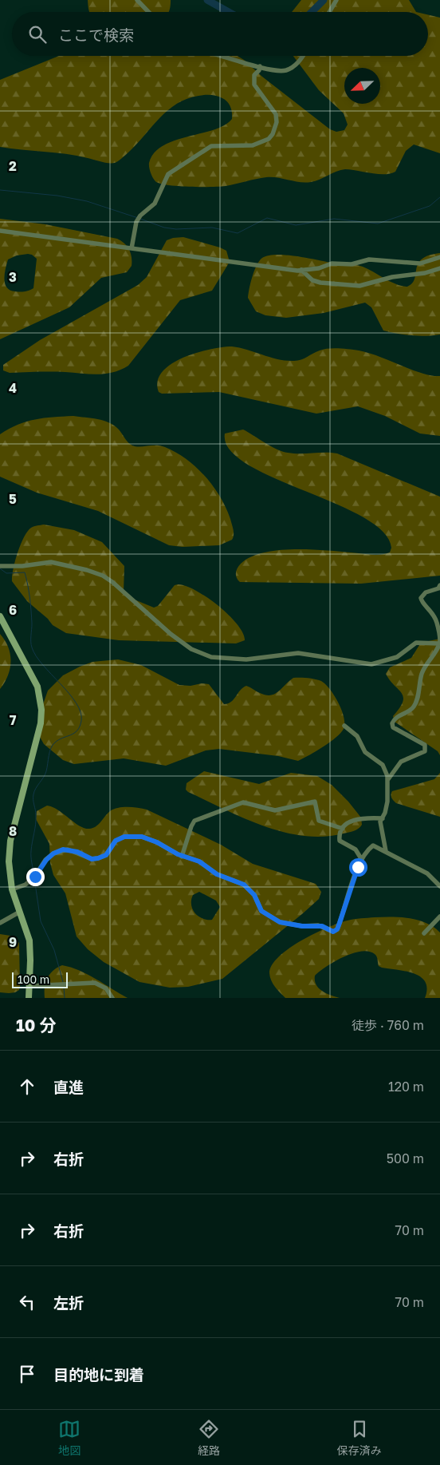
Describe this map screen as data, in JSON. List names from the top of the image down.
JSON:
{
  "scale_bar": "100 m",
  "north": "bottom left",
  "page": {
    "search": "ここで検索",
    "scale": "100 m",
    "heading": ["10 分", "徒歩 · 760 m"],
    "list": [
      ["直進", "120 m"],
      ["右折", "500 m"],
      ["右折", "70 m"],
      ["左折", "70 m"],
      "目的地に到着"
    ],
    "nav": ["地図", "経路", "保存済み"]
  },
  "grid": {
    "rows": [
      "2",
      "3",
      "4",
      "5",
      "6",
      "7",
      "8",
      "9"
    ]
  }
}
